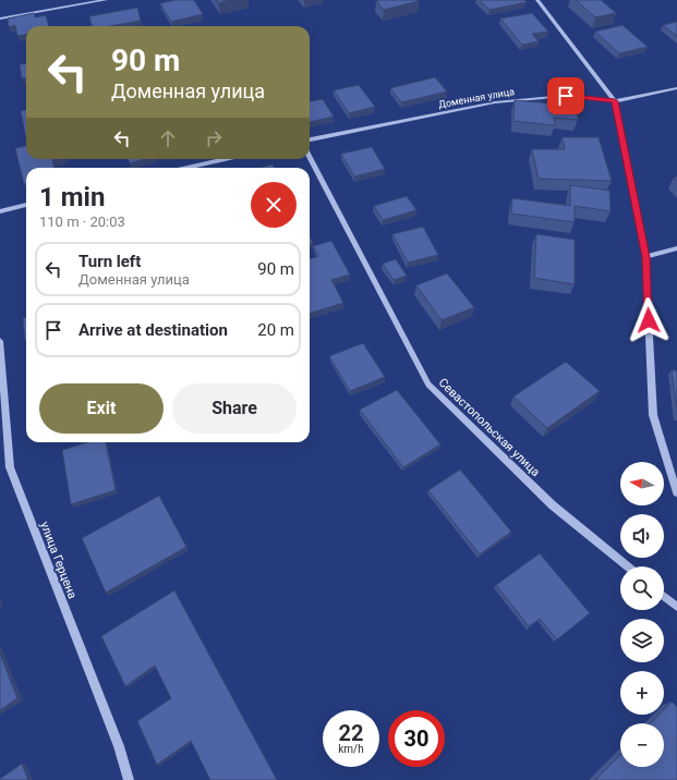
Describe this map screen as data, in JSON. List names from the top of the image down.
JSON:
{
  "streets": {
    "street": ["Доменная улица", "Севастопольская улица", "улица Герцена"]
  },
  "north": "left",
  "page": {
    "turn": ["90 m", "Доменная улица"],
    "heading": ["1 min", "110 m · 20:03"],
    "list": [
      {
        "name": "Turn left",
        "note": "Доменная улица",
        "value": "90 m"
      },
      {
        "name": "Arrive at destination",
        "value": "20 m"
      }
    ],
    "buttons": ["Exit", "Share"],
    "map_buttons": ["+", "−"],
    "speed": "22 km/h",
    "limit": "30"
  }
}
